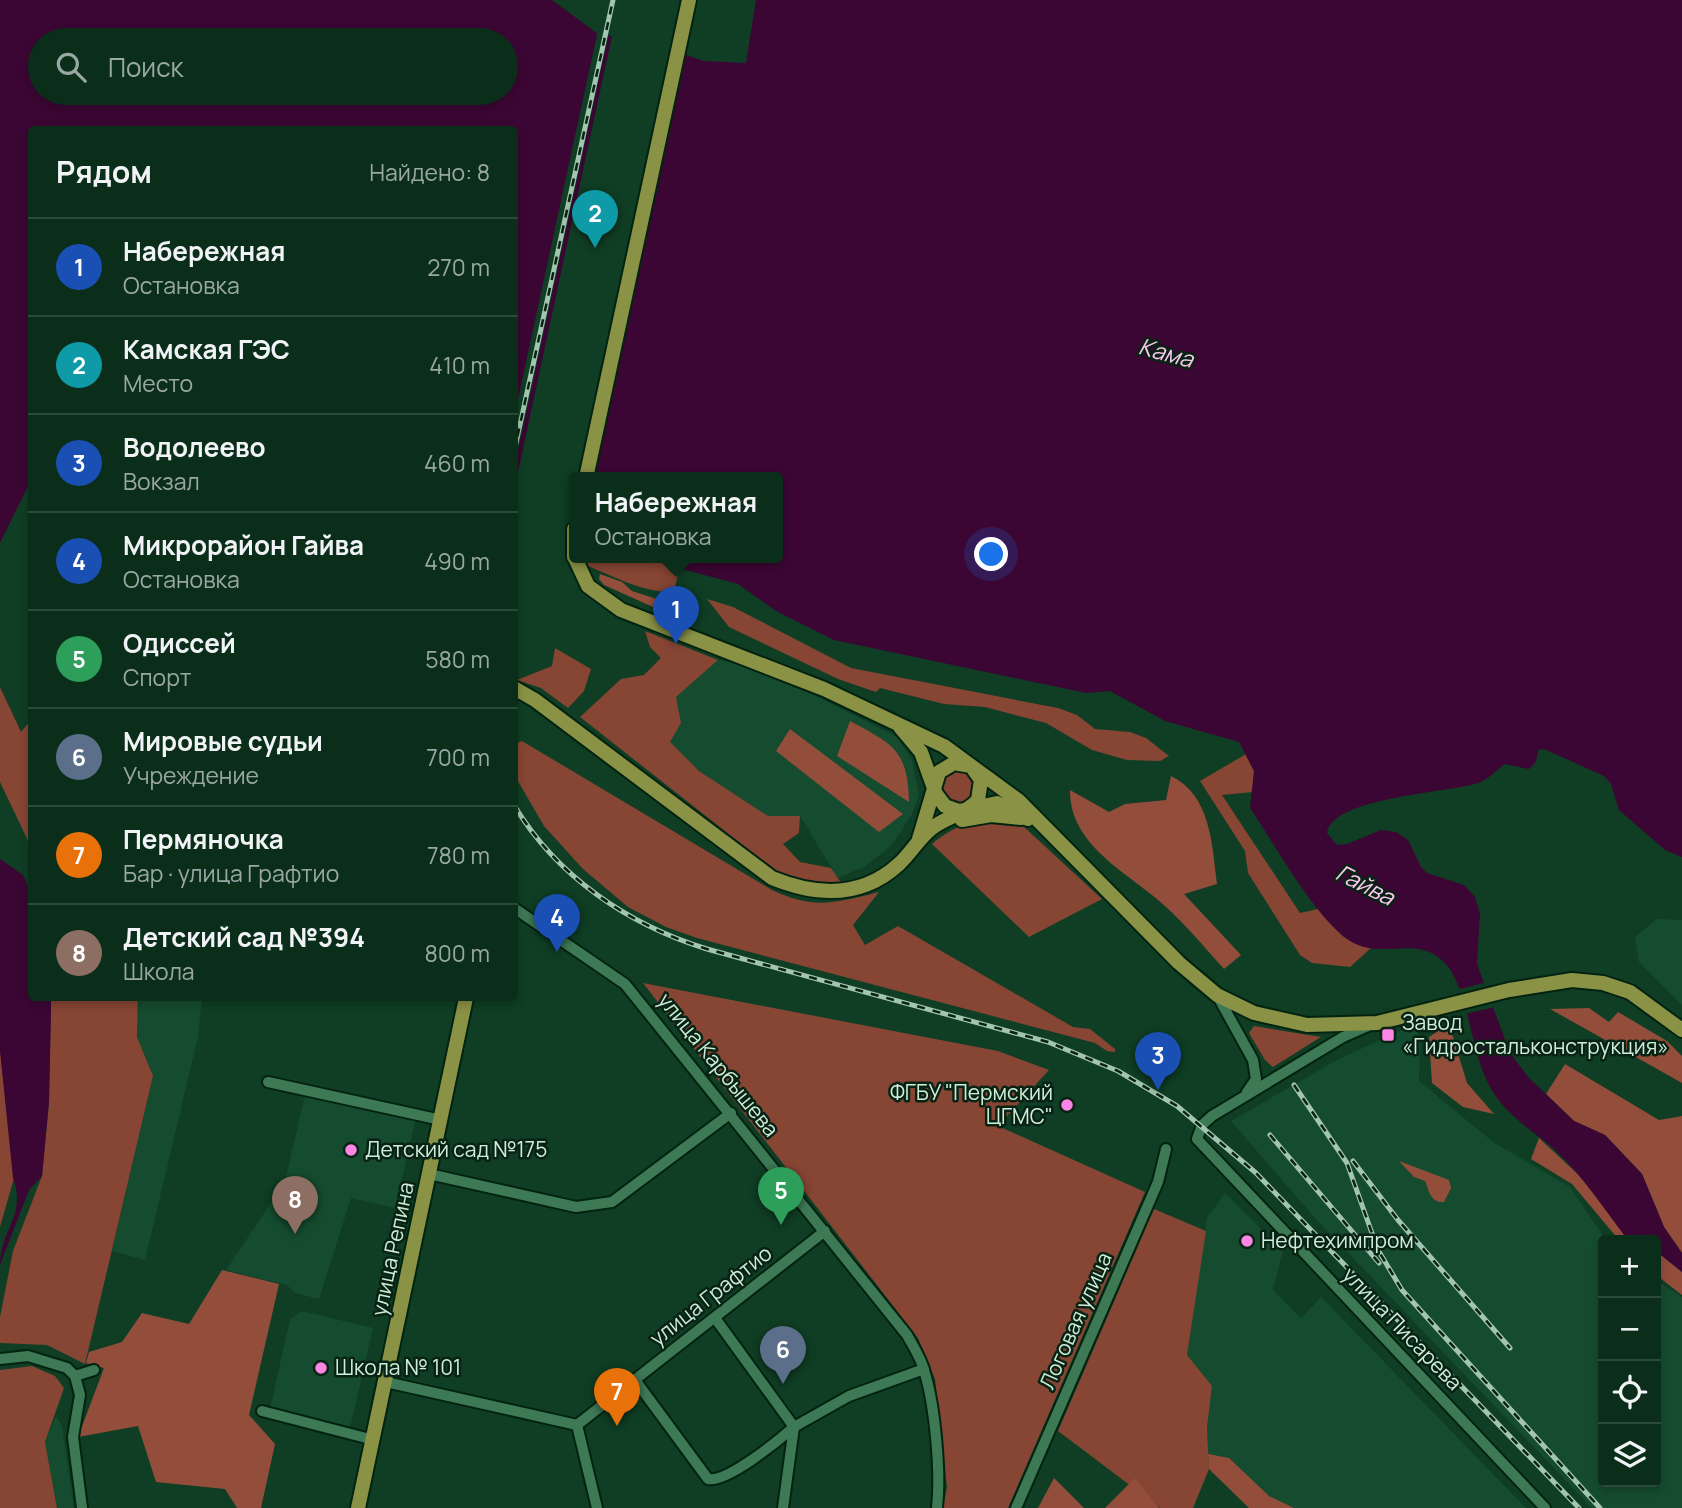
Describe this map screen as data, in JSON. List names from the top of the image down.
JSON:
{
  "streets": {
    "main road": ["улица Репина"],
    "street": [
      "улица Карбышева",
      "улица Графтио",
      "Логовая улица",
      "улица Писарева"
    ]
  },
  "crossings": [
    ["улица Карбышева", "улица Графтио"]
  ],
  "water": ["Кама", "Гайва"],
  "places": {
    "transit": ["Завод «Гидростальконструкция»"],
    "other": [
      "ФГБУ \"Пермский ЦГМС\"",
      "Детский сад №175",
      "Нефтехимпром",
      "Школа № 101"
    ]
  },
  "page": {
    "search": "Поиск",
    "heading": ["Рядом", "Найдено: 8"],
    "pins": [
      "2",
      "1",
      "4",
      "3",
      "5",
      "8",
      "6",
      "7"
    ],
    "list": [
      {
        "mark": "1",
        "name": "Набережная",
        "note": "Остановка",
        "value": "270 m"
      },
      {
        "mark": "2",
        "name": "Камская ГЭС",
        "note": "Место",
        "value": "410 m"
      },
      {
        "mark": "3",
        "name": "Водолеево",
        "note": "Вокзал",
        "value": "460 m"
      },
      {
        "mark": "4",
        "name": "Микрорайон Гайва",
        "note": "Остановка",
        "value": "490 m"
      },
      {
        "mark": "5",
        "name": "Одиссей",
        "note": "Спорт",
        "value": "580 m"
      },
      {
        "mark": "6",
        "name": "Мировые судьи",
        "note": "Учреждение",
        "value": "700 m"
      },
      {
        "mark": "7",
        "name": "Пермяночка",
        "note": "Бар · улица Графтио",
        "value": "780 m"
      },
      {
        "mark": "8",
        "name": "Детский сад №394",
        "note": "Школа",
        "value": "800 m"
      }
    ],
    "popup": ["Набережная", "Остановка"],
    "map_buttons": ["+", "−"]
  }
}
